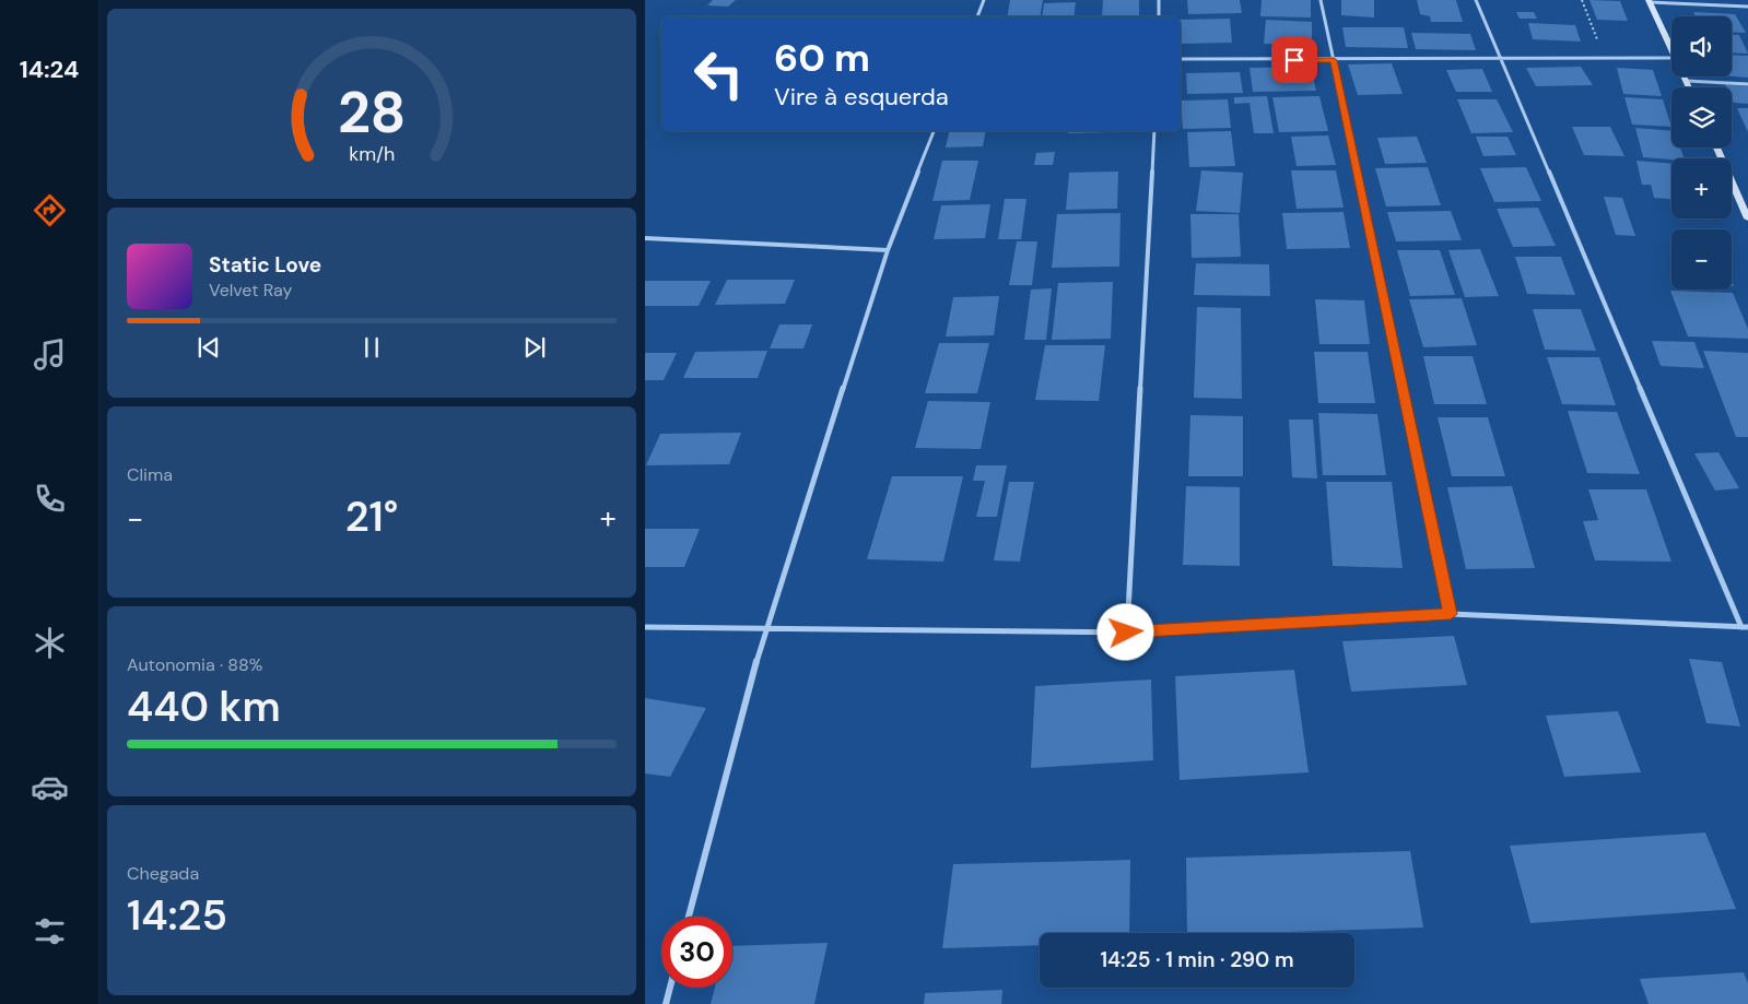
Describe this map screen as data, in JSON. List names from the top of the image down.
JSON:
{
  "page": {
    "tabs": "14:24",
    "map_buttons": ["+", "−"],
    "turn": ["60 m", "Vire à esquerda"],
    "song": ["Static Love", "Velvet Ray"],
    "tile": [
      "Clima",
      ["Autonomia · 88%", "440 km"],
      ["Chegada", "14:25"]
    ],
    "heat": ["−", "21°", "+"],
    "limit": "30",
    "trip": "14:25 · 1 min · 290 m",
    "gauge": ["28", "km/h"]
  }
}
